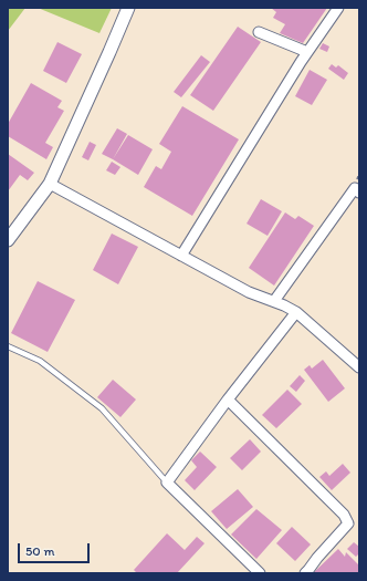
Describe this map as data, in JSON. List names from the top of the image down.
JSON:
{
  "scale_bar": "50 m"
}
